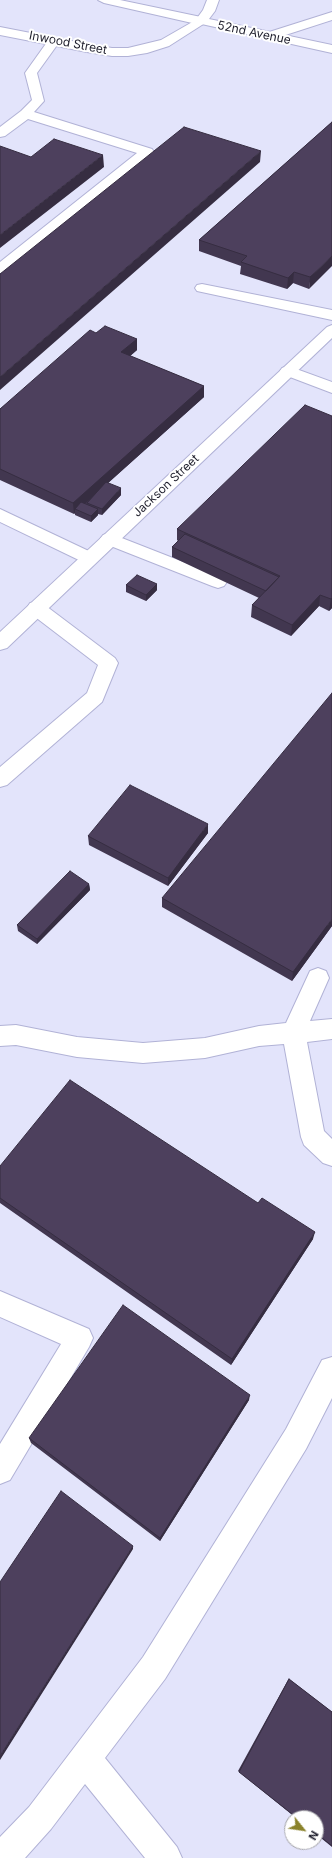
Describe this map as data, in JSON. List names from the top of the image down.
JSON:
{
  "streets": {
    "street": ["52nd Avenue", "Inwood Street", "Jackson Street"]
  },
  "crossings": [
    ["52nd Avenue", "Inwood Street"]
  ],
  "north": "bottom right"
}
